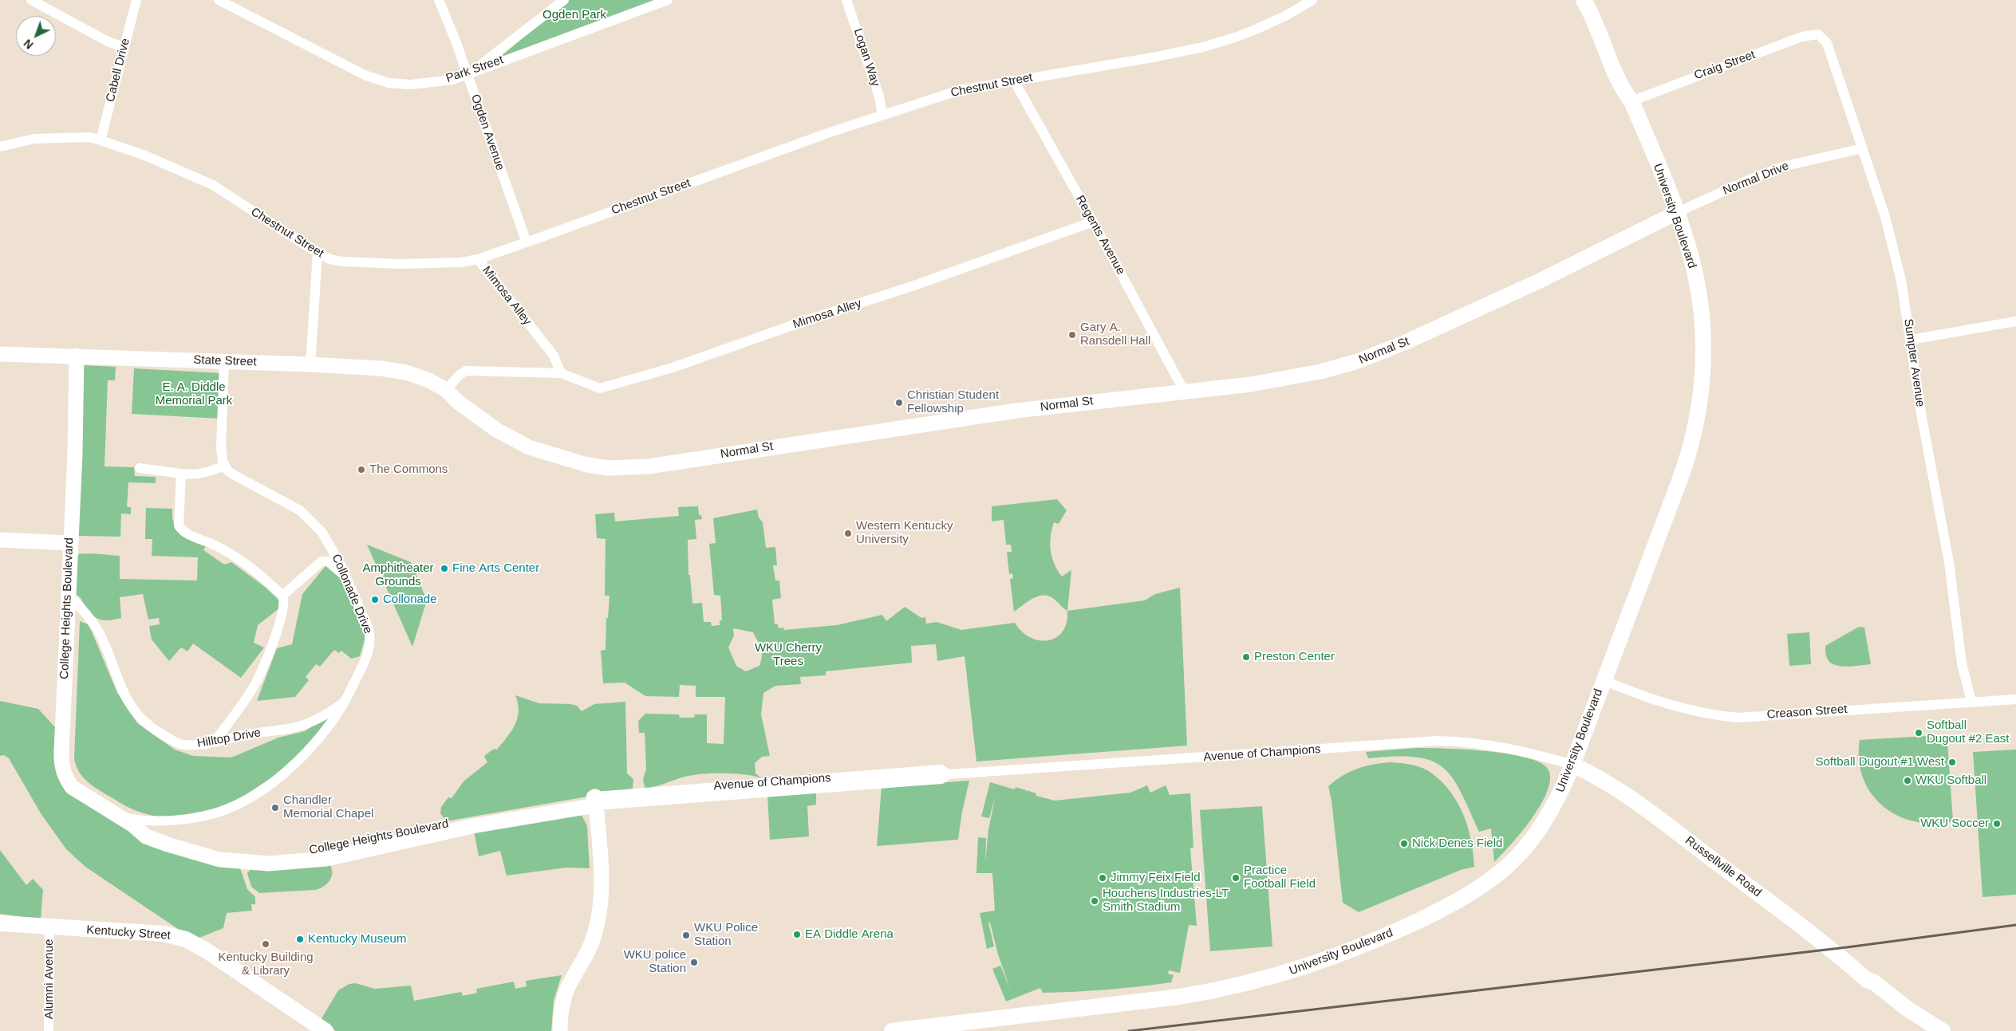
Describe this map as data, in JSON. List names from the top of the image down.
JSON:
{
  "streets": {
    "main road": ["University Boulevard", "Russellville Road", "Kentucky Street"],
    "street": [
      "Logan Way",
      "Craig Street",
      "Park Street",
      "Cabell Drive",
      "Chestnut Street",
      "Ogden Avenue",
      "Normal Drive",
      "Regents Avenue",
      "Mimosa Alley",
      "Normal St",
      "State Street",
      "Sumpter Avenue",
      "Collonade Drive",
      "College Heights Boulevard",
      "Creason Street",
      "Hilltop Drive",
      "Avenue of Champions",
      "Alumni Avenue"
    ]
  },
  "crossings": [
    ["Logan Way", "Chestnut Street"],
    ["Craig Street", "University Boulevard"],
    ["Craig Street", "Sumpter Avenue"],
    ["Park Street", "Ogden Avenue"],
    ["Cabell Drive", "Chestnut Street"],
    ["Chestnut Street", "Ogden Avenue"],
    ["Chestnut Street", "Regents Avenue"],
    ["Chestnut Street", "Mimosa Alley"],
    ["Normal Drive", "University Boulevard"],
    ["Normal Drive", "Normal St"],
    ["Normal Drive", "Sumpter Avenue"],
    ["University Boulevard", "Normal St"],
    ["University Boulevard", "Creason Street"],
    ["University Boulevard", "Avenue of Champions"],
    ["University Boulevard", "Russellville Road"],
    ["Regents Avenue", "Mimosa Alley"],
    ["Regents Avenue", "Normal St"],
    ["Mimosa Alley", "Normal St"],
    ["Mimosa Alley", "State Street"],
    ["Normal St", "State Street"],
    ["State Street", "College Heights Boulevard"],
    ["Sumpter Avenue", "Creason Street"],
    ["Collonade Drive", "College Heights Boulevard"],
    ["Collonade Drive", "Hilltop Drive"],
    ["College Heights Boulevard", "Hilltop Drive"],
    ["College Heights Boulevard", "Avenue of Champions"],
    ["Avenue of Champions", "Russellville Road"],
    ["Kentucky Street", "Alumni Avenue"]
  ],
  "parks": [
    "Ogden Park",
    "E. A. Diddle Memorial Park",
    "Amphitheater Grounds",
    "WKU Cherry Trees"
  ],
  "places": [
    "Gary A. Ransdell Hall",
    "Christian Student Fellowship",
    "The Commons",
    "Western Kentucky University",
    "Fine Arts Center",
    "Collonade",
    "Preston Center",
    "Softball Dugout #2 East",
    "Softball Dugout #1 West",
    "WKU Softball",
    "Chandler Memorial Chapel",
    "WKU Soccer",
    "Nick Denes Field",
    "Jimmy Feix Field",
    "Practice Football Field",
    "Houchens Industries-LT Smith Stadium",
    "EA Diddle Arena",
    "WKU Police Station",
    "Kentucky Museum",
    "Kentucky Building & Library",
    "WKU police Station"
  ],
  "north": "bottom left"
}
